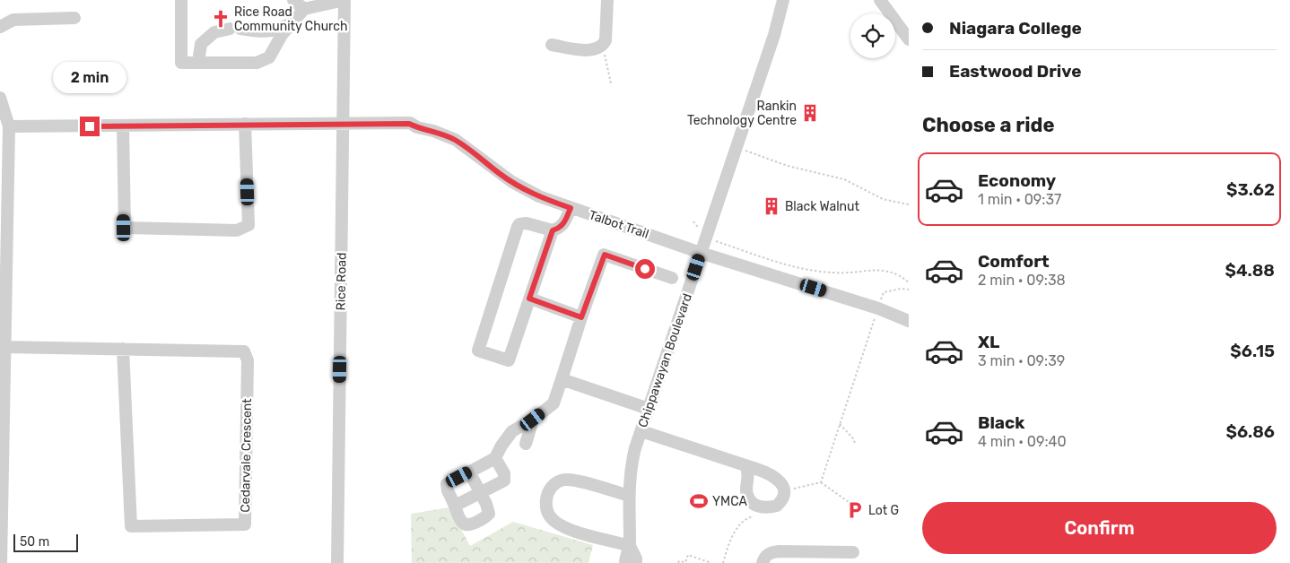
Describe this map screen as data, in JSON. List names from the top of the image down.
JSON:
{
  "streets": {
    "street": [
      "Talbot Trail",
      "Rice Road",
      "Chippawayan Boulevard",
      "Cedarvale Crescent"
    ]
  },
  "crossings": [
    ["Talbot Trail", "Rice Road"],
    ["Talbot Trail", "Chippawayan Boulevard"]
  ],
  "places": {
    "church": ["Rice Road Community Church"],
    "building": ["Rankin Technology Centre", "Black Walnut"],
    "sports": ["YMCA"],
    "parking": ["Lot G"]
  },
  "scale_bar": "50 m",
  "page": {
    "banner": ["Niagara College", "Eastwood Drive"],
    "bubble": "2 min",
    "heading": "Choose a ride",
    "list": [
      {
        "name": "Economy",
        "note": "1 min · 09:37",
        "value": "$3.62"
      },
      {
        "name": "Comfort",
        "note": "2 min · 09:38",
        "value": "$4.88"
      },
      {
        "name": "XL",
        "note": "3 min · 09:39",
        "value": "$6.15"
      },
      {
        "name": "Black",
        "note": "4 min · 09:40",
        "value": "$6.86"
      }
    ],
    "buttons": "Confirm",
    "scale": "50 m"
  }
}
